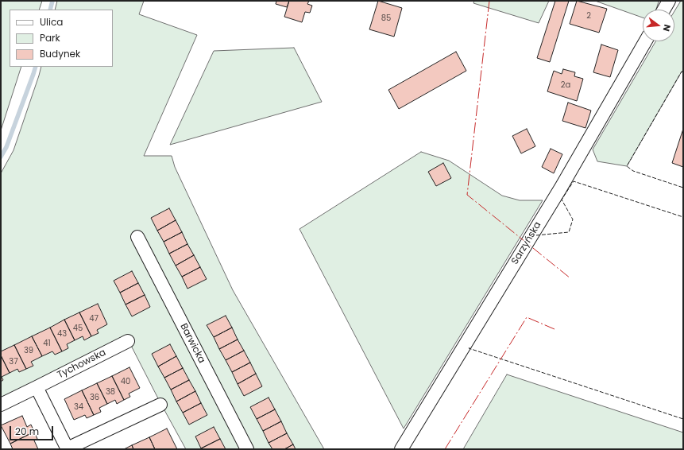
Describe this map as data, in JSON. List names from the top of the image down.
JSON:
{
  "streets": {
    "street": ["Sarzyńska", "Barwicka", "Tychowska"]
  },
  "house_numbers": [
    "2",
    "85",
    "2a",
    "47",
    "45",
    "43",
    "41",
    "39",
    "37",
    "40",
    "38",
    "36",
    "34"
  ],
  "legend": ["Ulica", "Park", "Budynek"],
  "scale_bar": "20 m",
  "north": "right"
}
